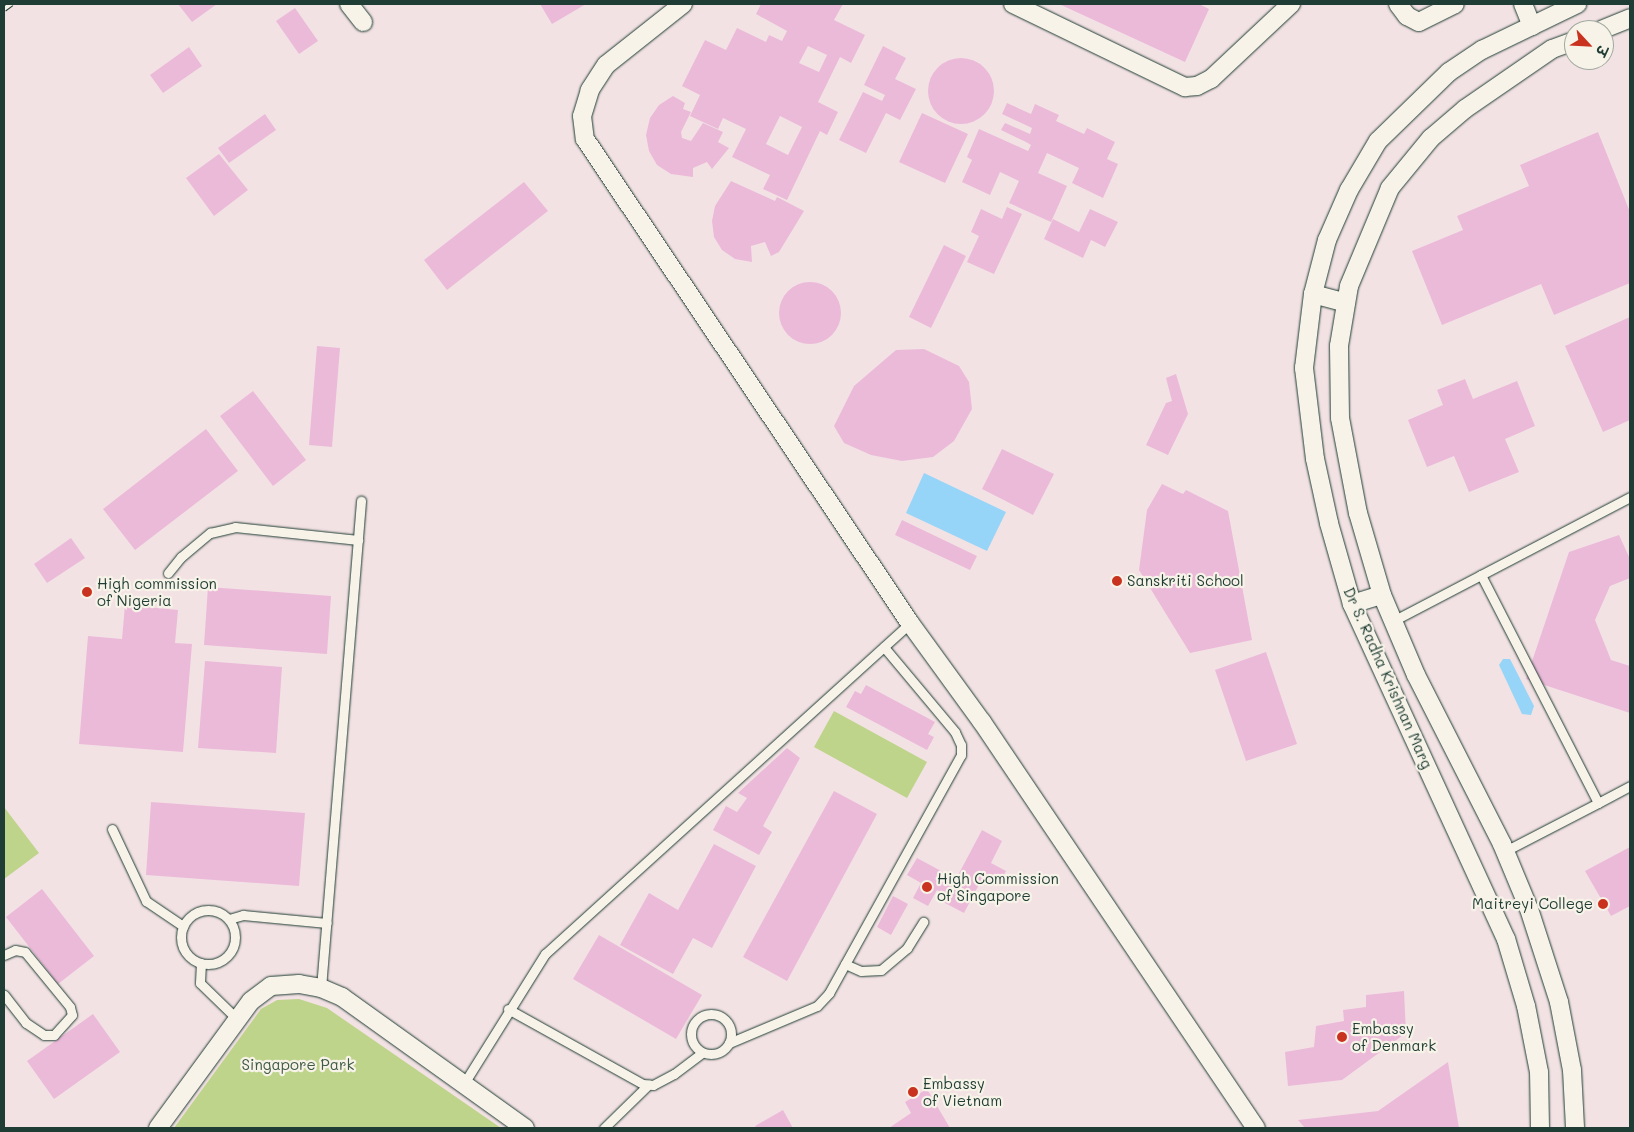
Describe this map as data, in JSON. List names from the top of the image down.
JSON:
{
  "streets": {
    "street": ["Dr S. Radha Krishnan Marg"]
  },
  "parks": ["Singapore Park"],
  "places": [
    "Sanskriti School",
    "High commission of Nigeria",
    "High Commission of Singapore",
    "Maitreyi College",
    "Embassy of Denmark",
    "Embassy of Vietnam"
  ],
  "north": "bottom right"
}
